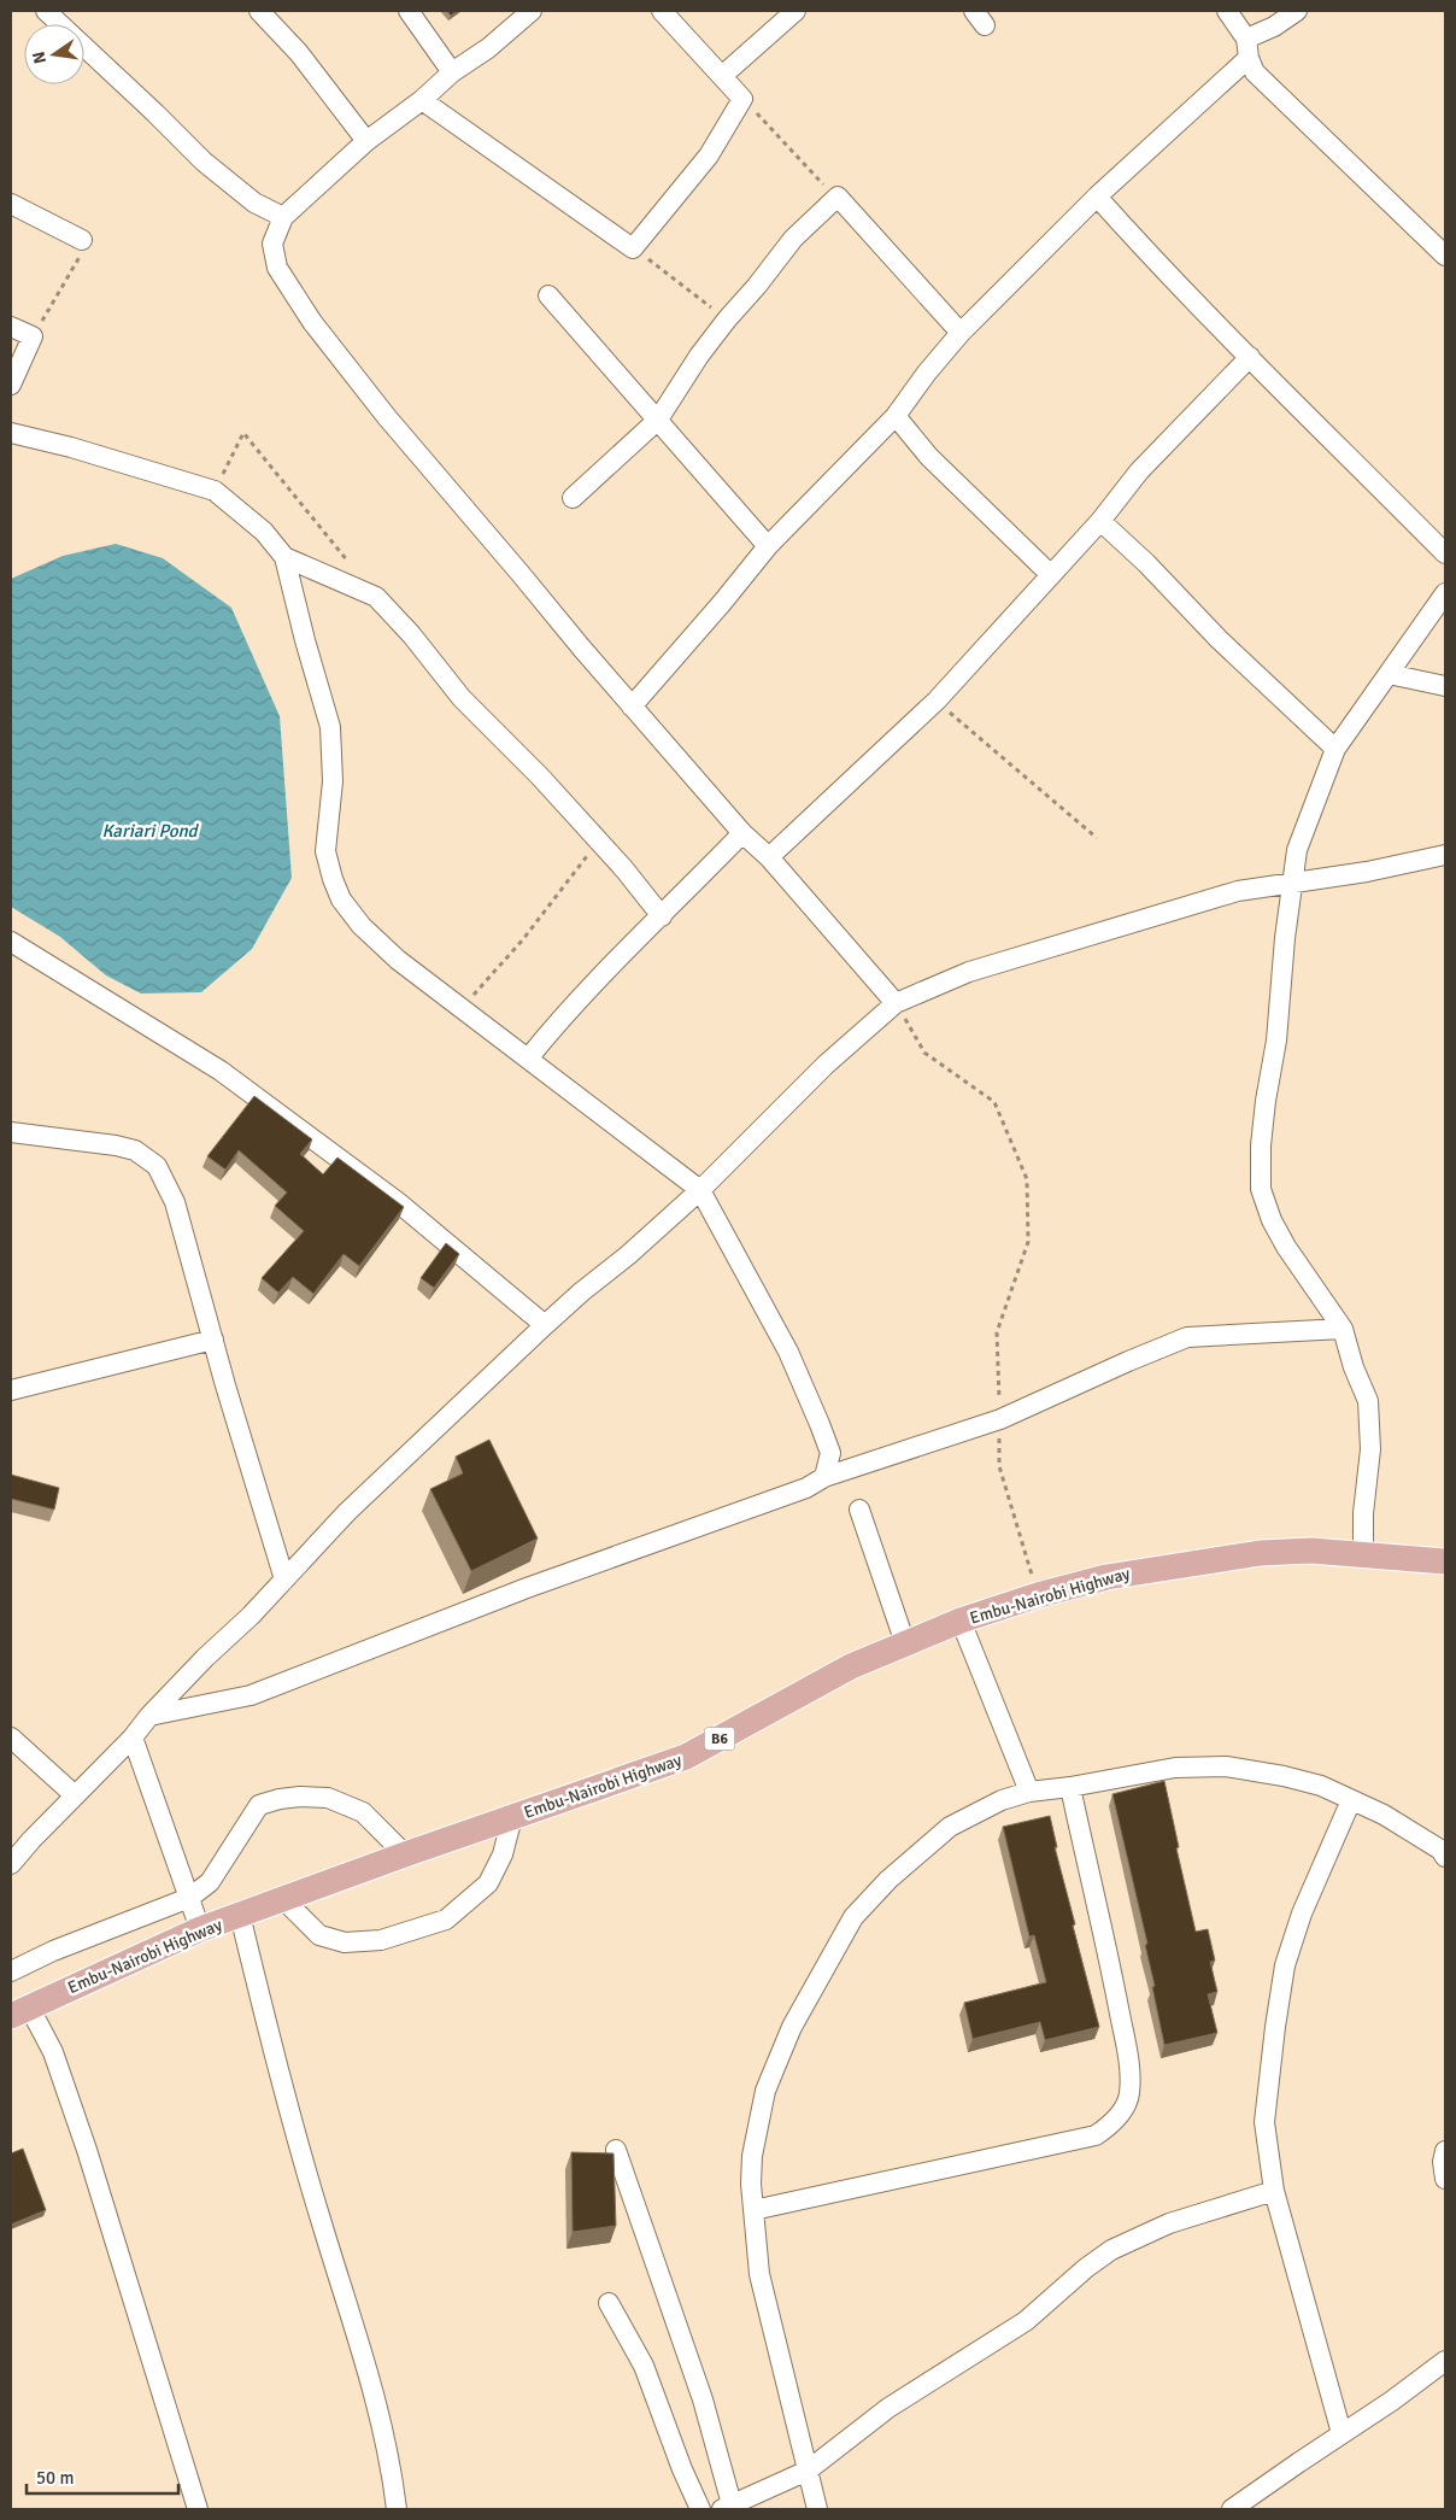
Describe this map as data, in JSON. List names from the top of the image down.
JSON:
{
  "streets": {
    "main road": ["Embu-Nairobi Highway", "B6"]
  },
  "water": ["Kariari Pond"],
  "scale_bar": "50 m",
  "north": "left"
}
